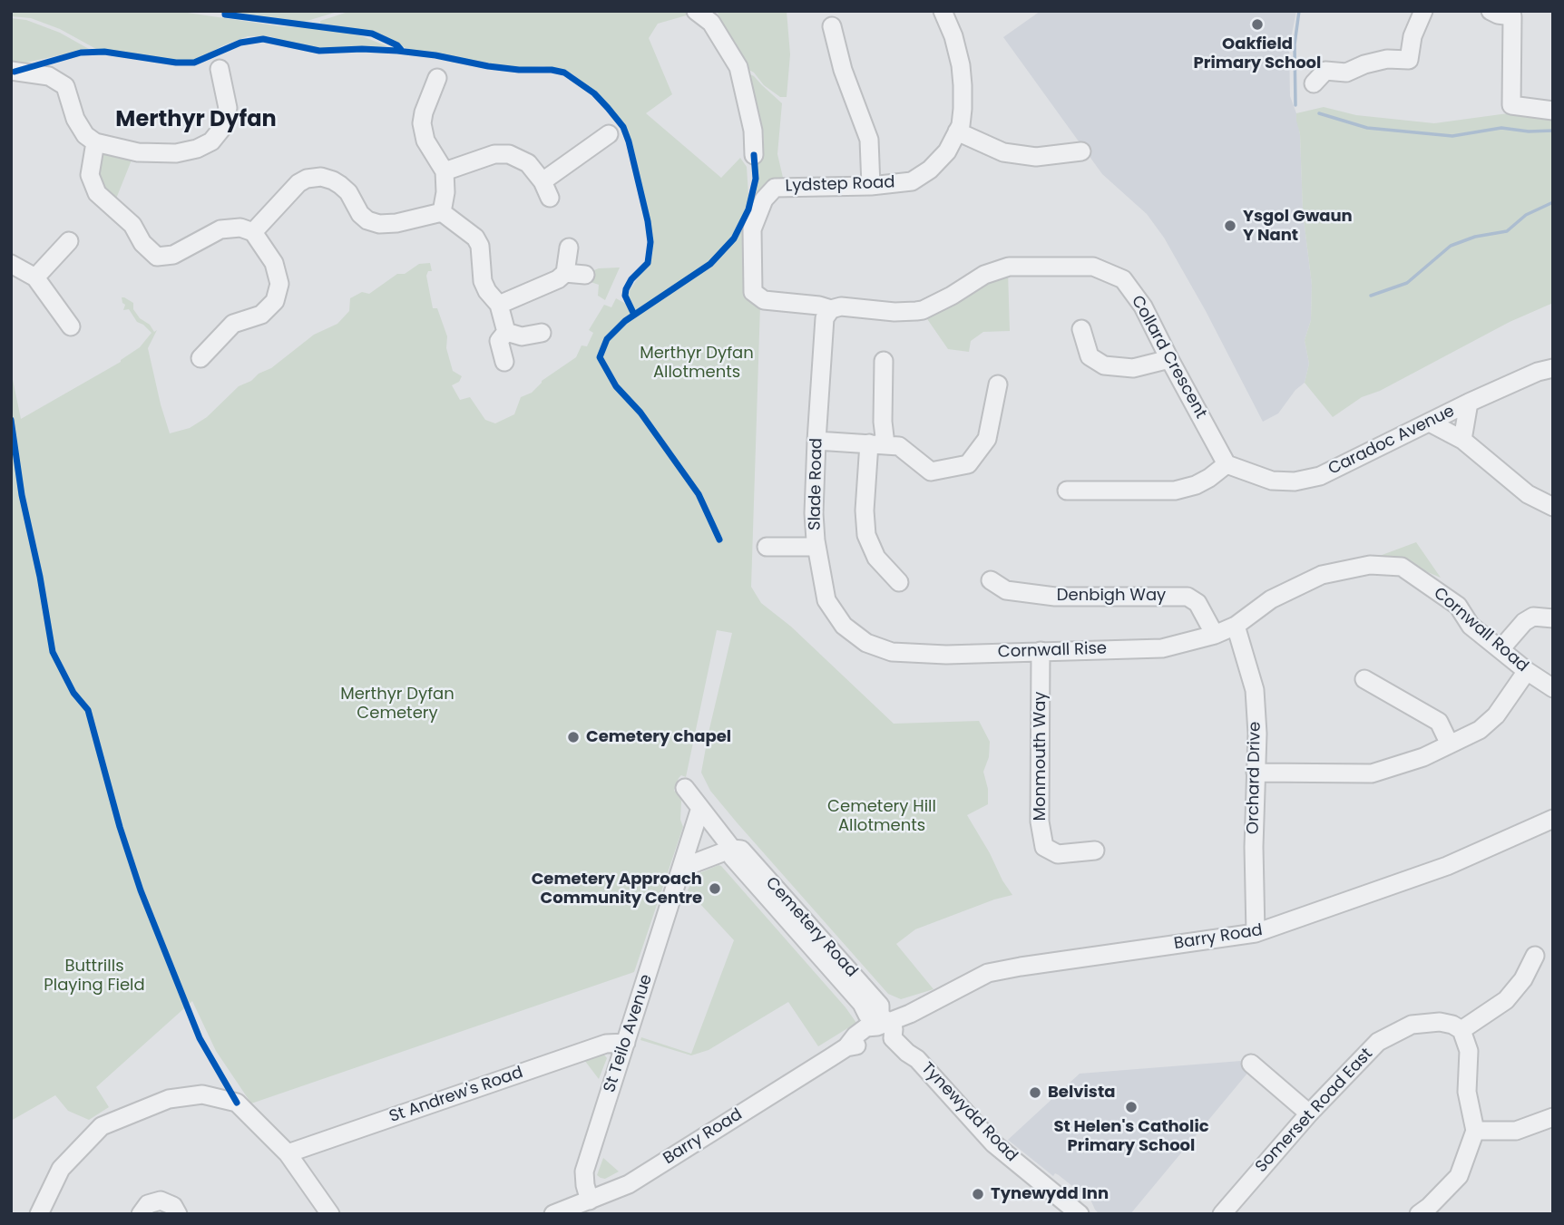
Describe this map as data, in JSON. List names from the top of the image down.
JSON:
{
  "streets": {
    "street": [
      "Lydstep Road",
      "Collard Crescent",
      "Caradoc Avenue",
      "Slade Road",
      "Denbigh Way",
      "Cornwall Road",
      "Cornwall Rise",
      "Monmouth Way",
      "Orchard Drive",
      "Cemetery Road",
      "Barry Road",
      "St Teilo Avenue",
      "St Andrew's Road",
      "Somerset Road East",
      "Tynewydd Road"
    ]
  },
  "crossings": [
    ["Lydstep Road", "Collard Crescent"],
    ["Collard Crescent", "Caradoc Avenue"],
    ["Collard Crescent", "Slade Road"],
    ["Slade Road", "Cornwall Rise"],
    ["Denbigh Way", "Cornwall Rise"],
    ["Cornwall Road", "Cornwall Rise"],
    ["Cornwall Road", "Orchard Drive"],
    ["Cornwall Rise", "Monmouth Way"],
    ["Cornwall Rise", "Orchard Drive"],
    ["Orchard Drive", "Barry Road"],
    ["Cemetery Road", "Barry Road"],
    ["Cemetery Road", "St Teilo Avenue"],
    ["Cemetery Road", "Tynewydd Road"],
    ["Barry Road", "St Teilo Avenue"],
    ["Barry Road", "Tynewydd Road"],
    ["St Teilo Avenue", "St Andrew's Road"]
  ],
  "districts": ["Merthyr Dyfan"],
  "parks": [
    "Merthyr Dyfan Allotments",
    "Merthyr Dyfan Cemetery",
    "Cemetery Hill Allotments",
    "Buttrills Playing Field"
  ],
  "places": [
    "Oakfield Primary School",
    "Ysgol Gwaun Y Nant",
    "Cemetery chapel",
    "Cemetery Approach Community Centre",
    "Belvista",
    "St Helen's Catholic Primary School",
    "Tynewydd Inn"
  ]
}
